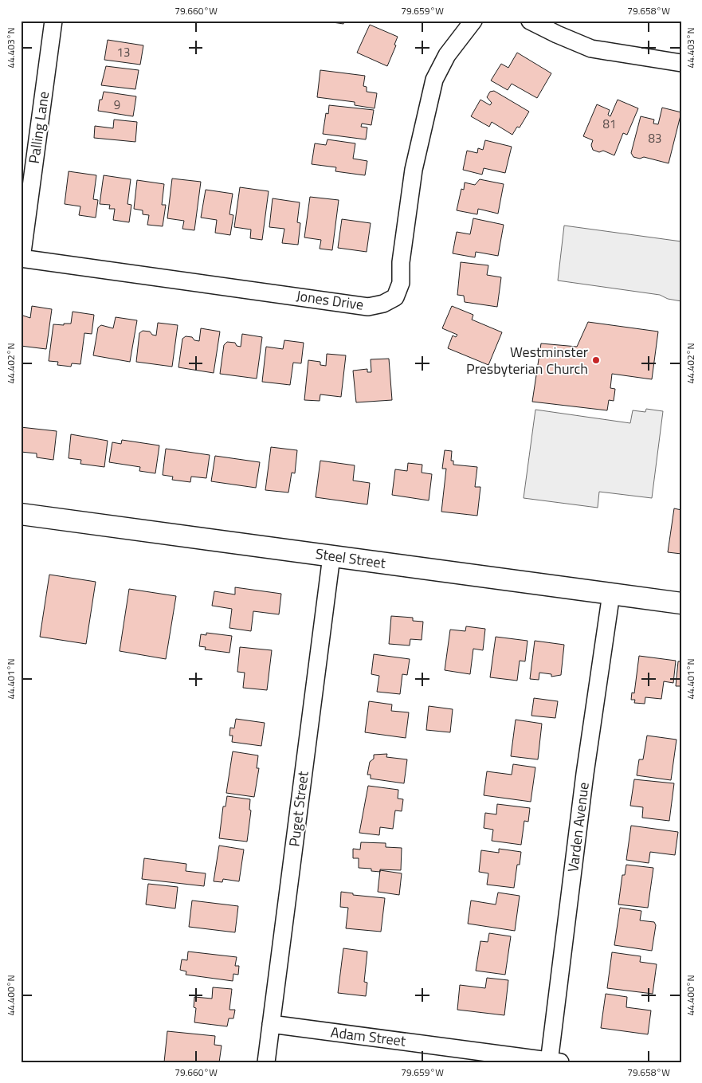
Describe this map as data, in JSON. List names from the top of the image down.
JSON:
{
  "streets": {
    "street": [
      "Palling Lane",
      "Jones Drive",
      "Steel Street",
      "Puget Street",
      "Varden Avenue",
      "Adam Street"
    ]
  },
  "crossings": [
    ["Palling Lane", "Jones Drive"],
    ["Steel Street", "Puget Street"],
    ["Steel Street", "Varden Avenue"],
    ["Puget Street", "Adam Street"],
    ["Varden Avenue", "Adam Street"]
  ],
  "places": ["Westminster Presbyterian Church"],
  "house_numbers": [
    "13",
    "9",
    "81",
    "83"
  ],
  "coordinates": [
    "79.660°W",
    "79.659°W",
    "79.658°W",
    "44.403°N",
    "44.402°N",
    "44.401°N",
    "44.400°N"
  ]
}
